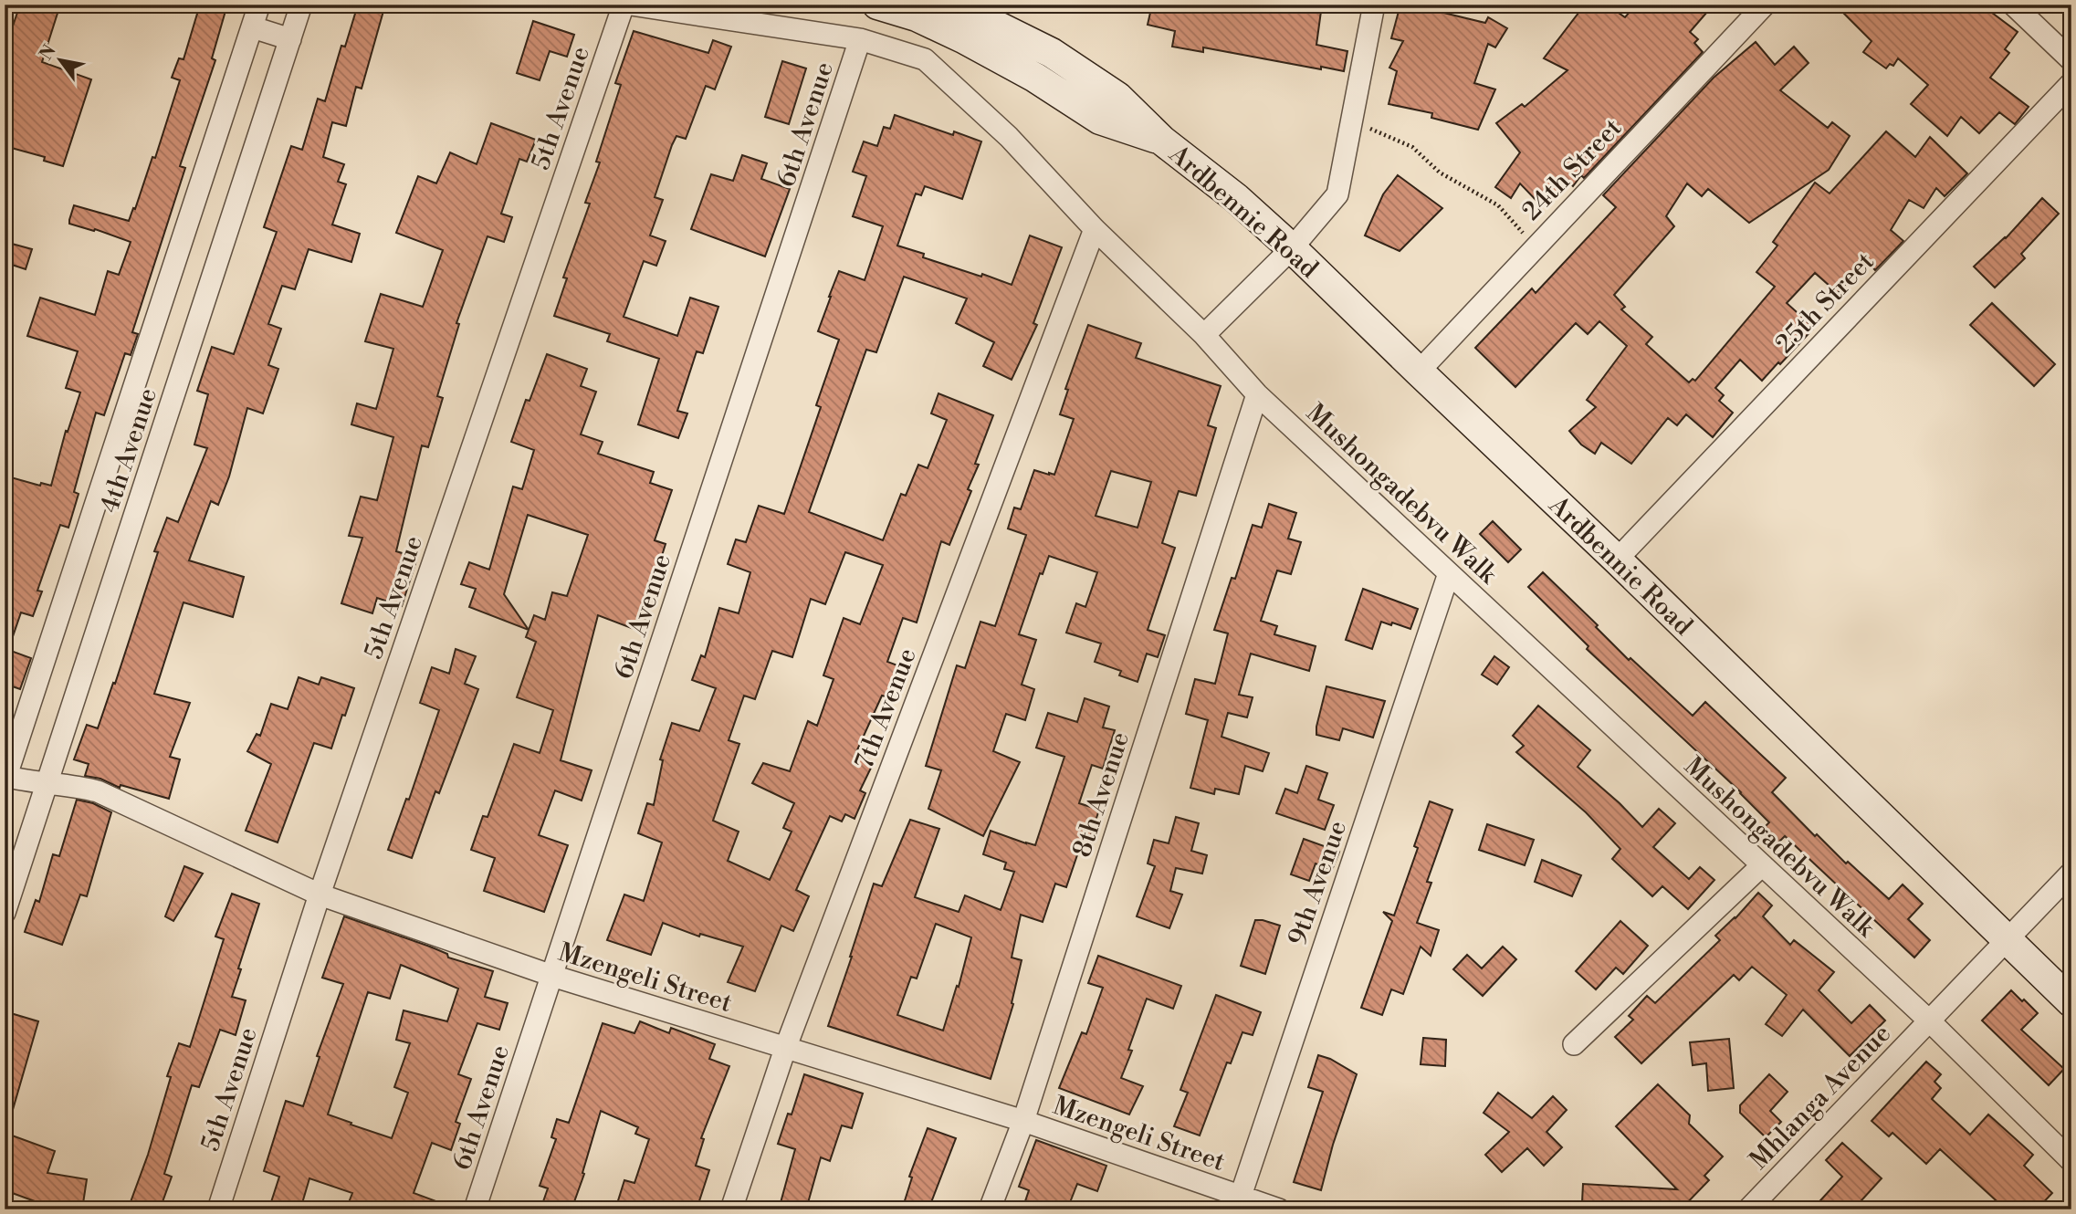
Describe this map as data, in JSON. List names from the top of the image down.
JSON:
{
  "streets": {
    "main road": ["Ardbennie Road"],
    "street": [
      "5th Avenue",
      "6th Avenue",
      "24th Street",
      "25th Street",
      "4th Avenue",
      "Mushongadebvu Walk",
      "7th Avenue",
      "8th Avenue",
      "9th Avenue",
      "Mzengeli Street",
      "Mhlanga Avenue"
    ]
  },
  "crossings": [
    ["5th Avenue", "Mzengeli Street"],
    ["6th Avenue", "Mushongadebvu Walk"],
    ["6th Avenue", "Mzengeli Street"],
    ["24th Street", "Ardbennie Road"],
    ["Ardbennie Road", "25th Street"],
    ["Ardbennie Road", "Mhlanga Avenue"],
    ["4th Avenue", "Mzengeli Street"],
    ["Mushongadebvu Walk", "7th Avenue"],
    ["Mushongadebvu Walk", "8th Avenue"],
    ["Mushongadebvu Walk", "9th Avenue"],
    ["Mushongadebvu Walk", "Mhlanga Avenue"],
    ["7th Avenue", "Mzengeli Street"],
    ["8th Avenue", "Mzengeli Street"],
    ["9th Avenue", "Mzengeli Street"]
  ],
  "north": "top left"
}
